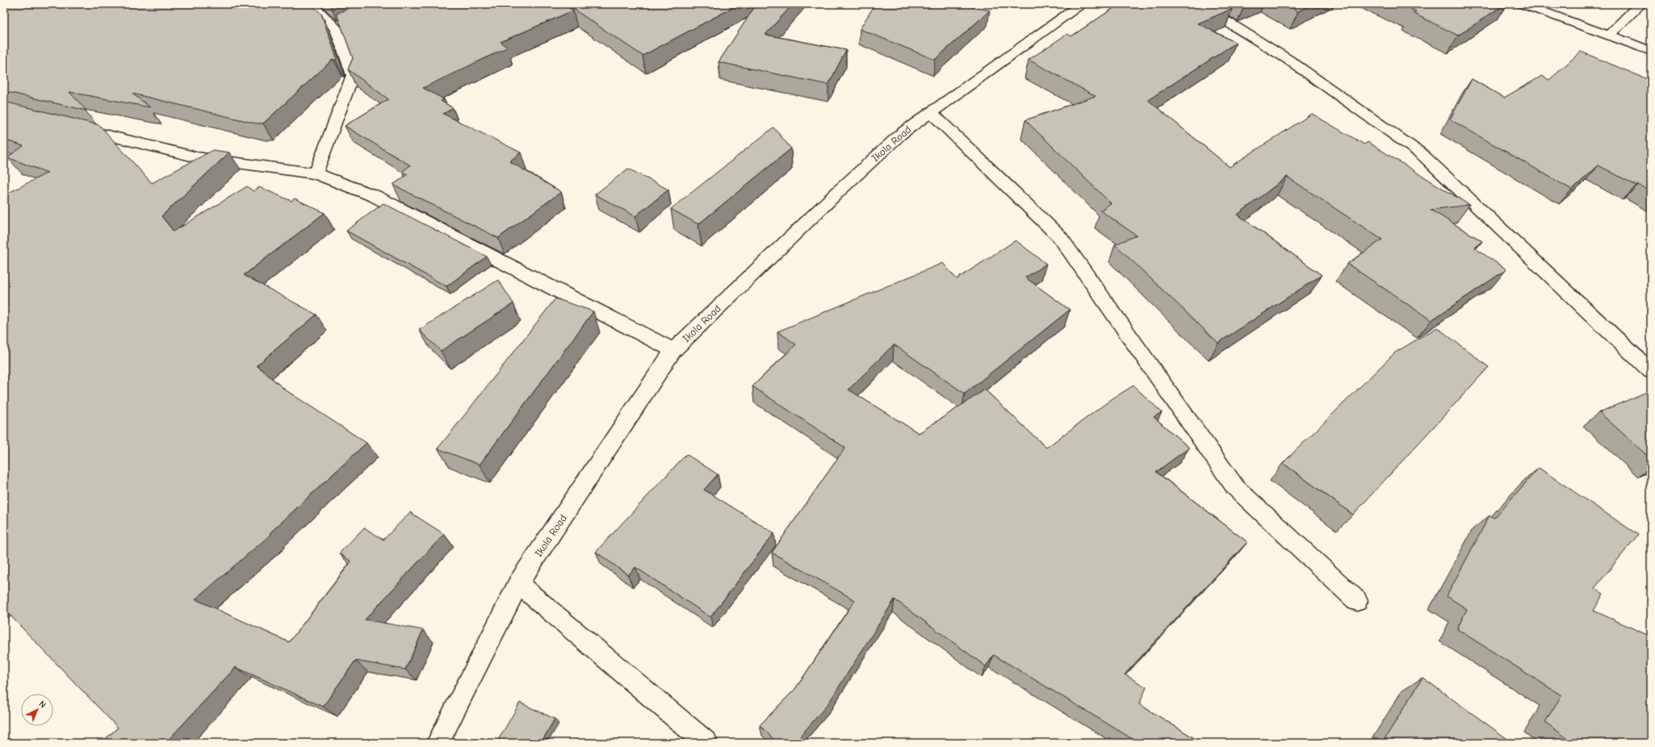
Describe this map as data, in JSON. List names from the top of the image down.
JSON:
{
  "streets": {
    "street": ["Ikola Road"]
  },
  "north": "top right"
}
